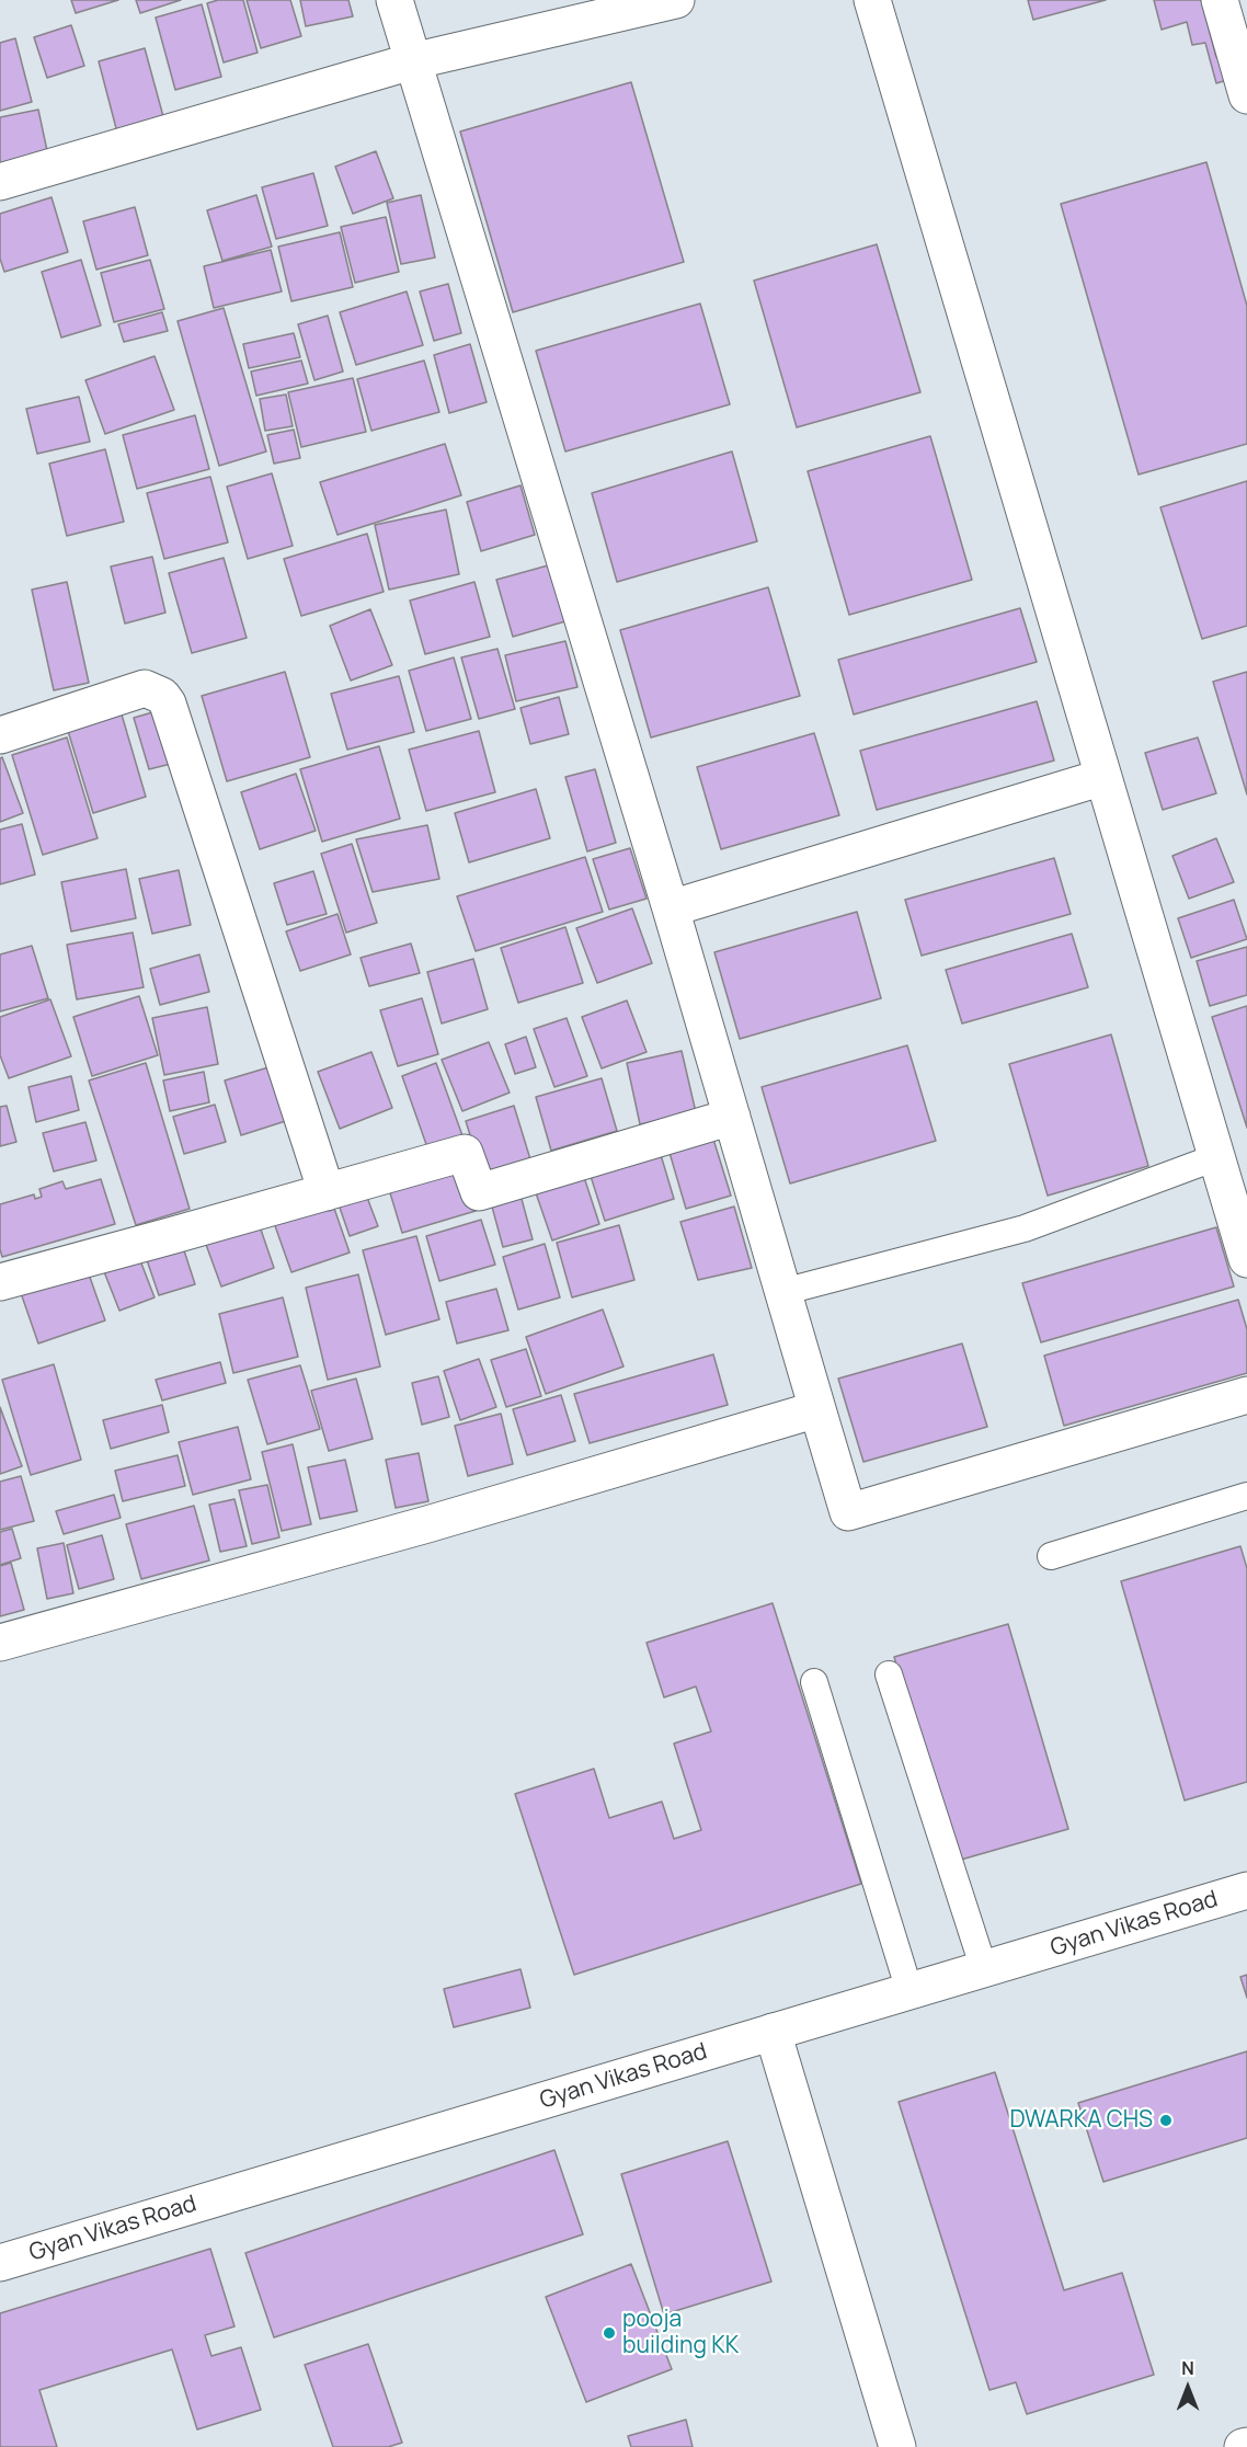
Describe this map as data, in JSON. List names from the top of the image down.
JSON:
{
  "streets": {
    "street": ["Gyan Vikas Road"]
  },
  "places": ["DWARKA CHS", "pooja building KK"],
  "north": "top"
}
